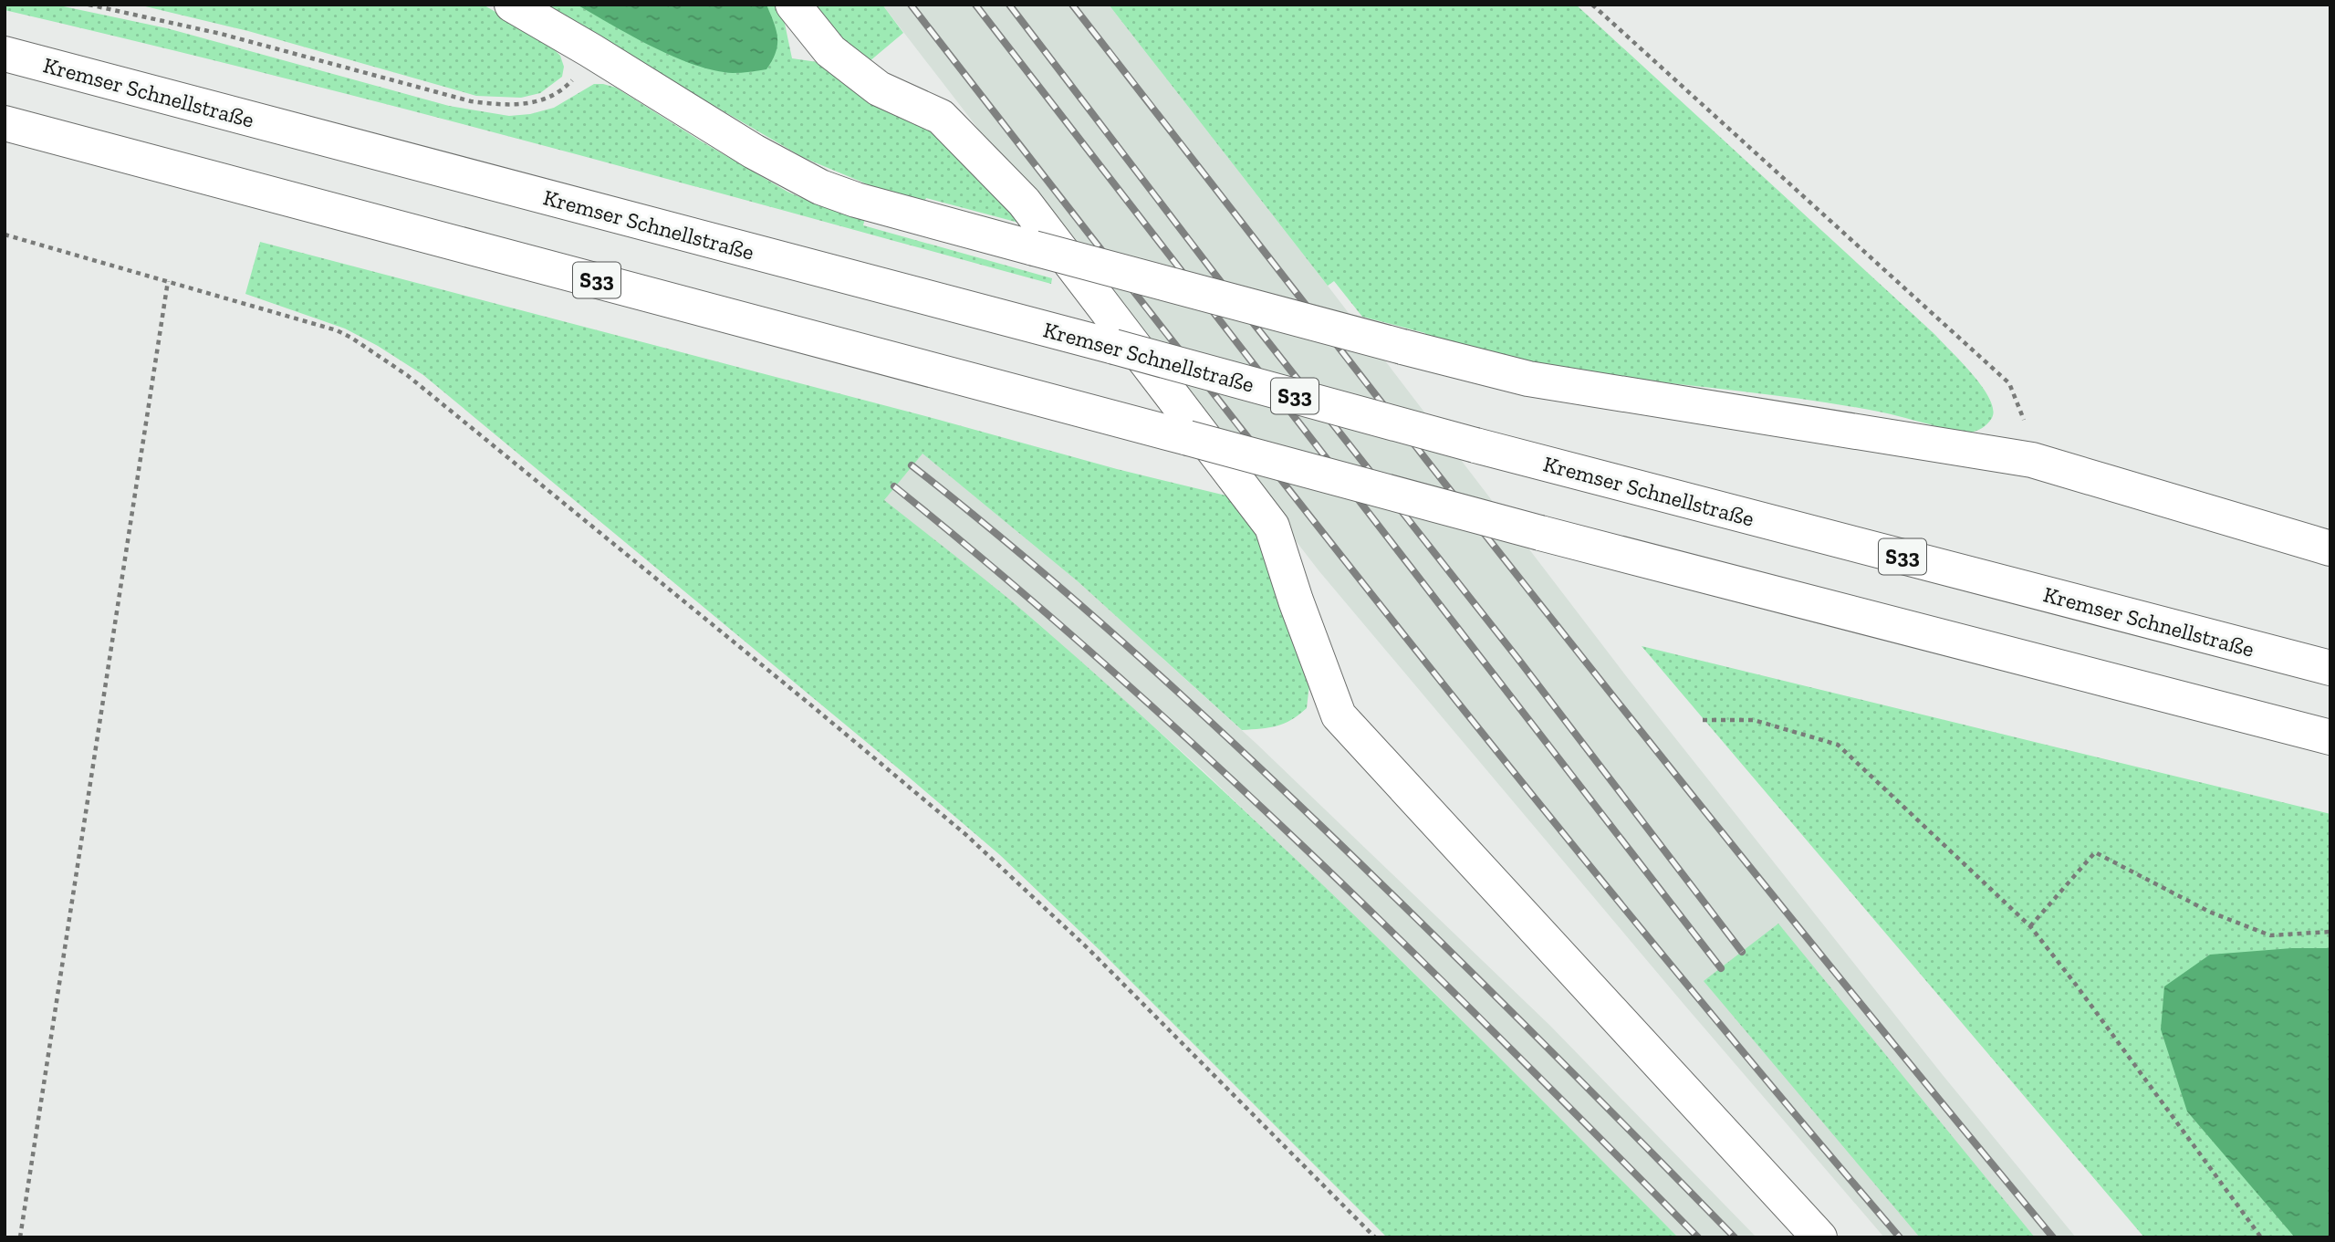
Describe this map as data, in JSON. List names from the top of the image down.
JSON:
{
  "streets": {
    "main road": ["Kremser Schnellstraße", "S33"]
  }
}
